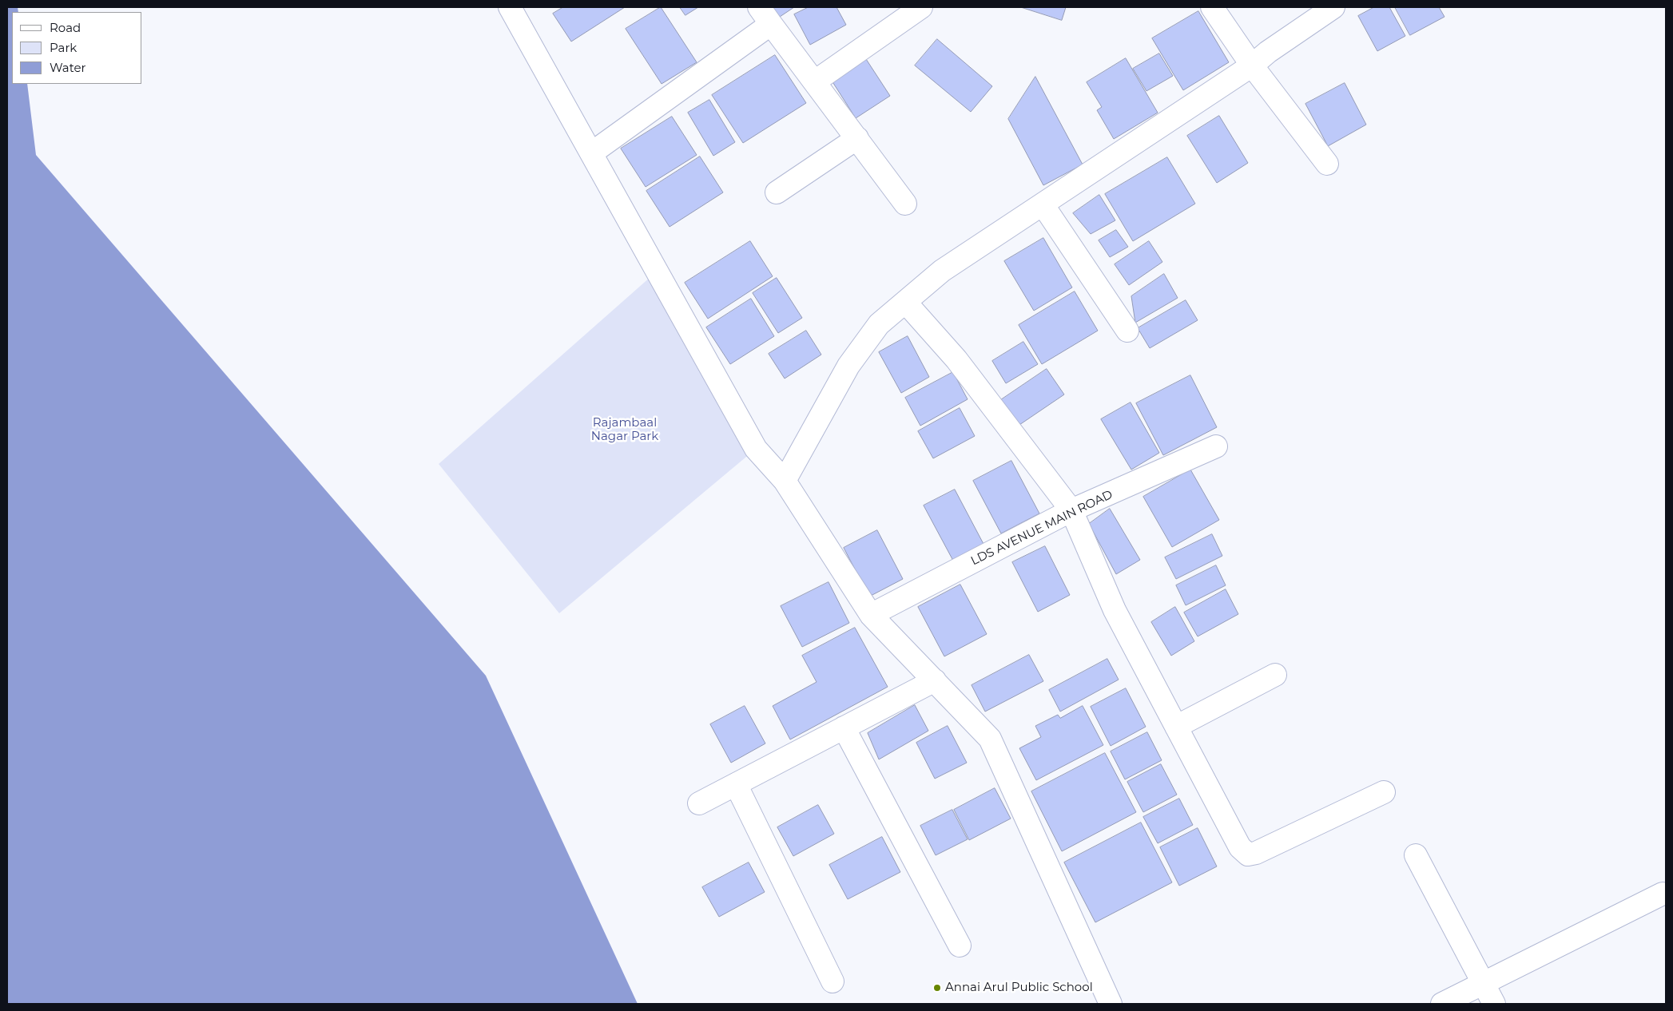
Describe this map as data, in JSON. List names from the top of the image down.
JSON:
{
  "streets": {
    "street": ["LDS AVENUE MAIN ROAD"]
  },
  "parks": ["Rajambaal Nagar Park"],
  "places": ["Annai Arul Public School"],
  "legend": ["Road", "Park", "Water"]
}
